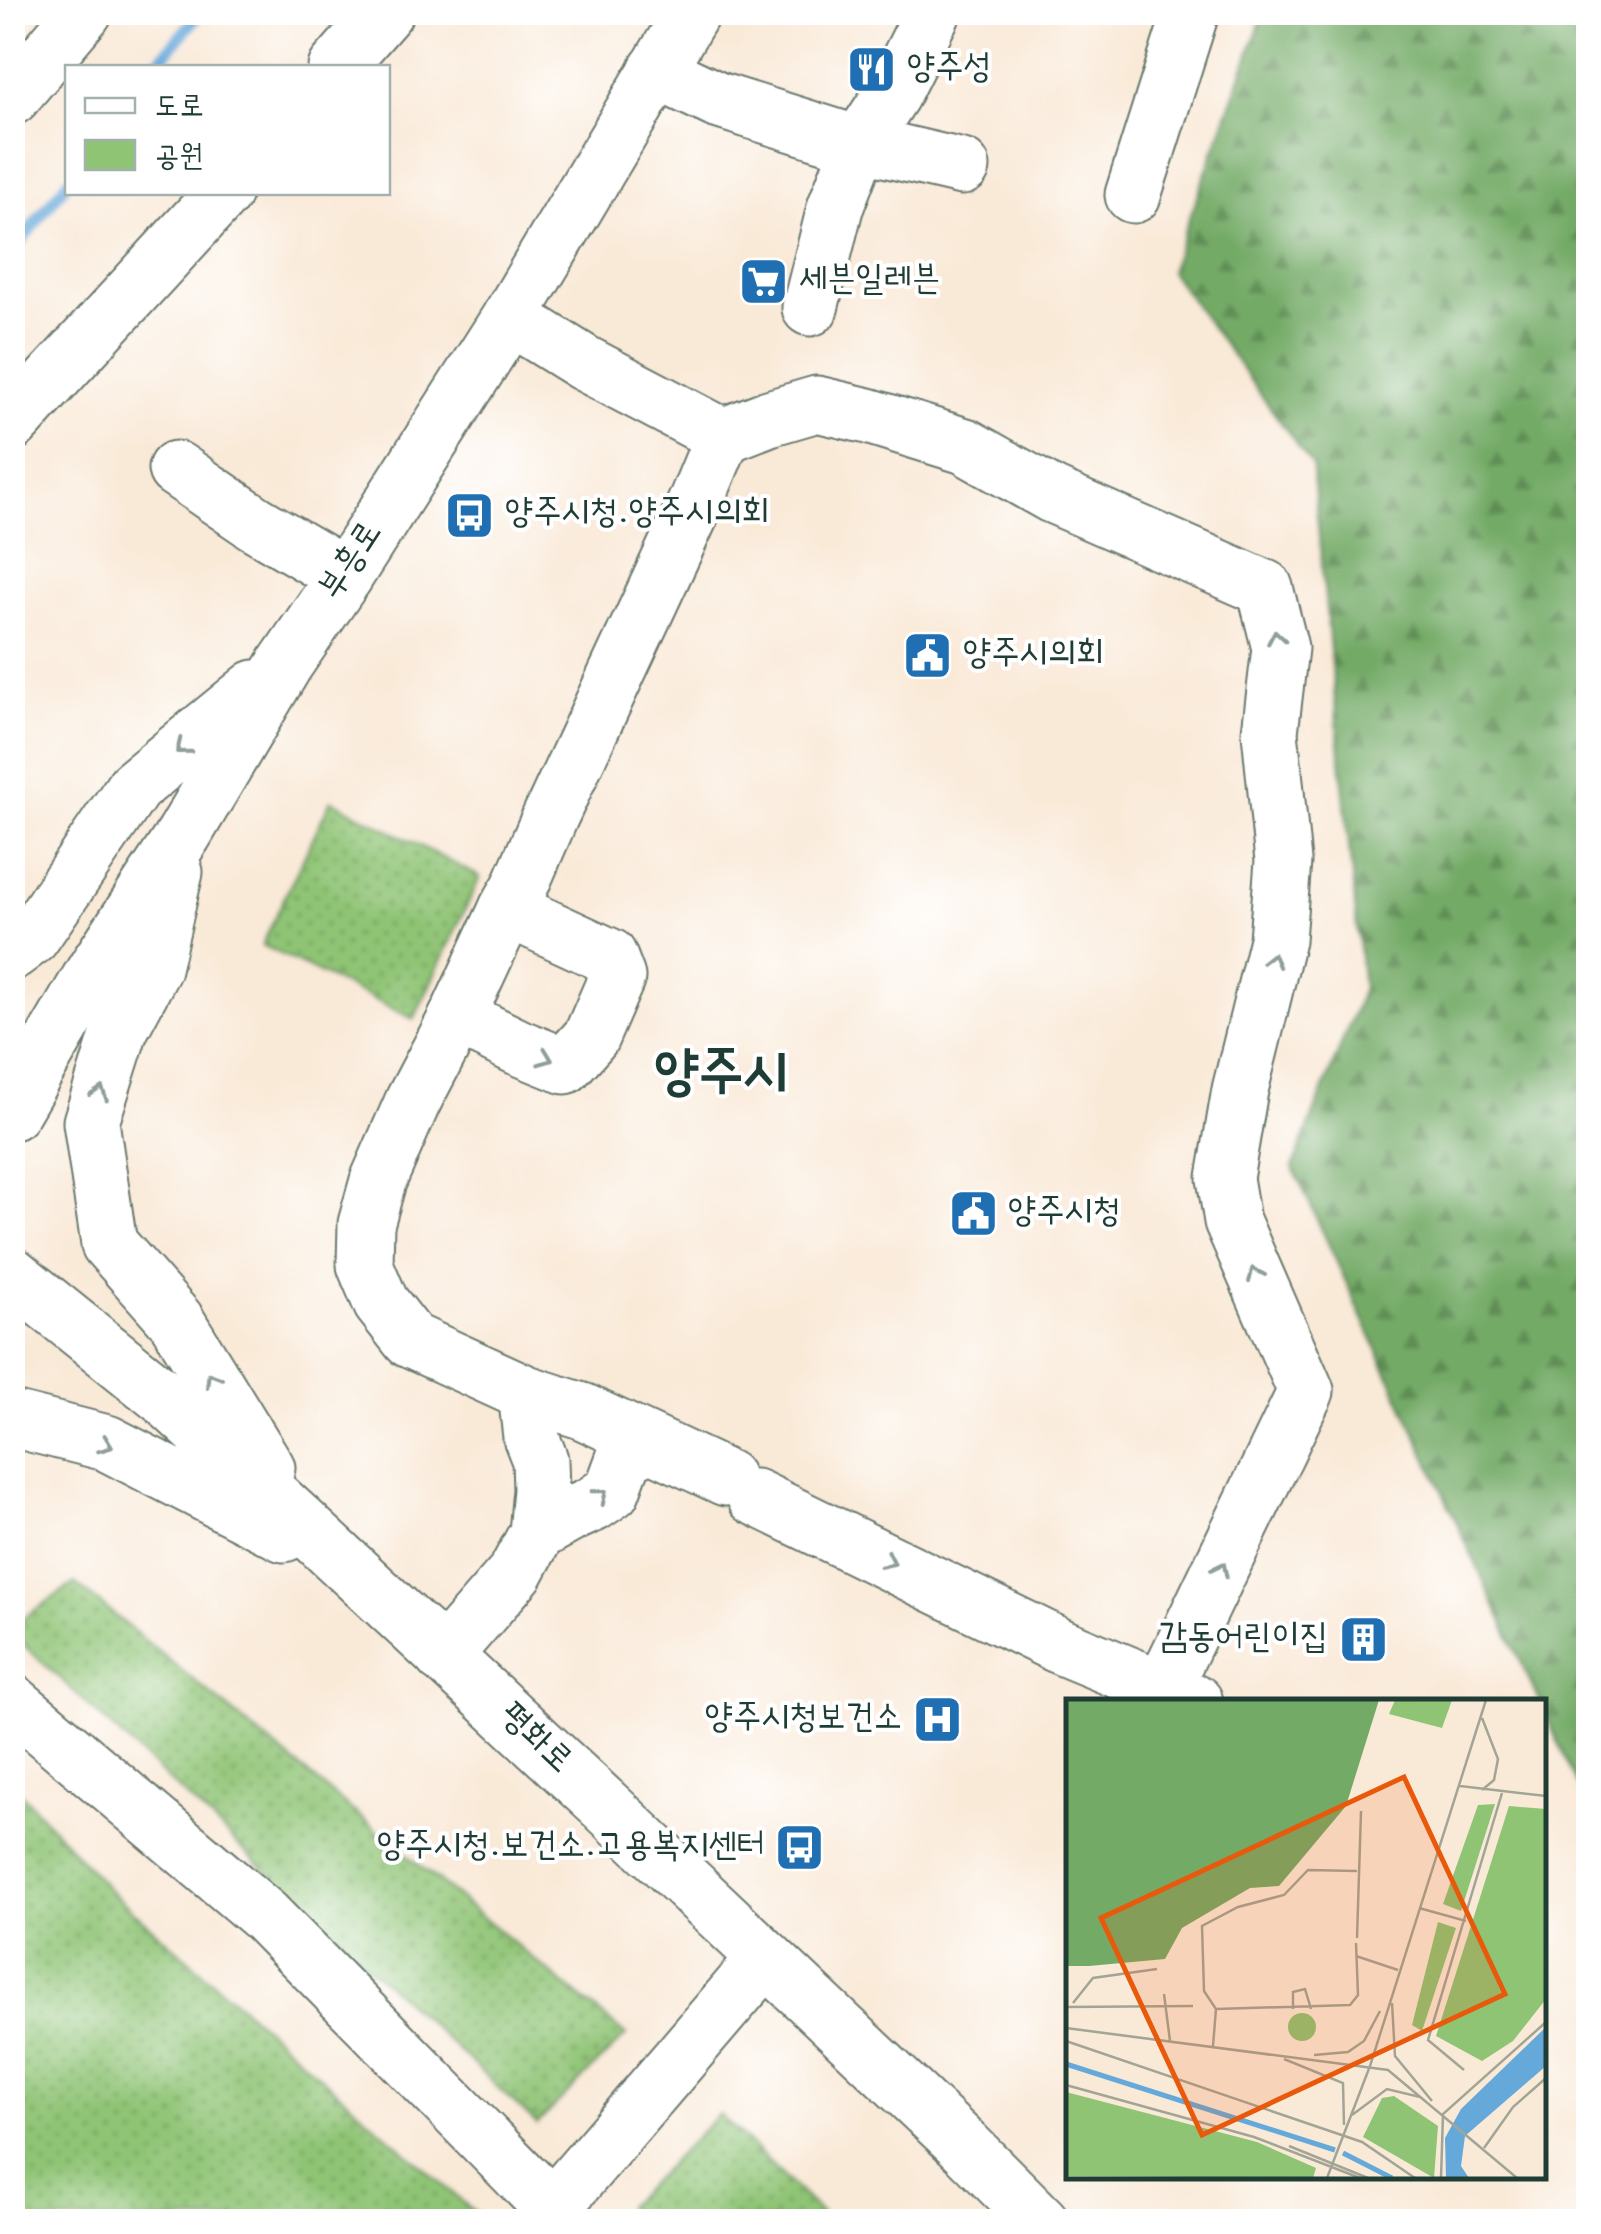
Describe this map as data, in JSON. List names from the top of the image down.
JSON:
{
  "streets": {
    "main road": ["부흥로", "평화로"]
  },
  "districts": ["양주시"],
  "places": {
    "restaurant": ["양주성"],
    "supermarket": ["세븐일레븐"],
    "bus stop": ["양주시청.양주시의회", "양주시청.보건소.고용복지센터"],
    "public building": ["양주시의회", "양주시청"],
    "building": ["감동어린이집"],
    "hospital": ["양주시청보건소"]
  },
  "legend": ["도로", "공원"]
}
